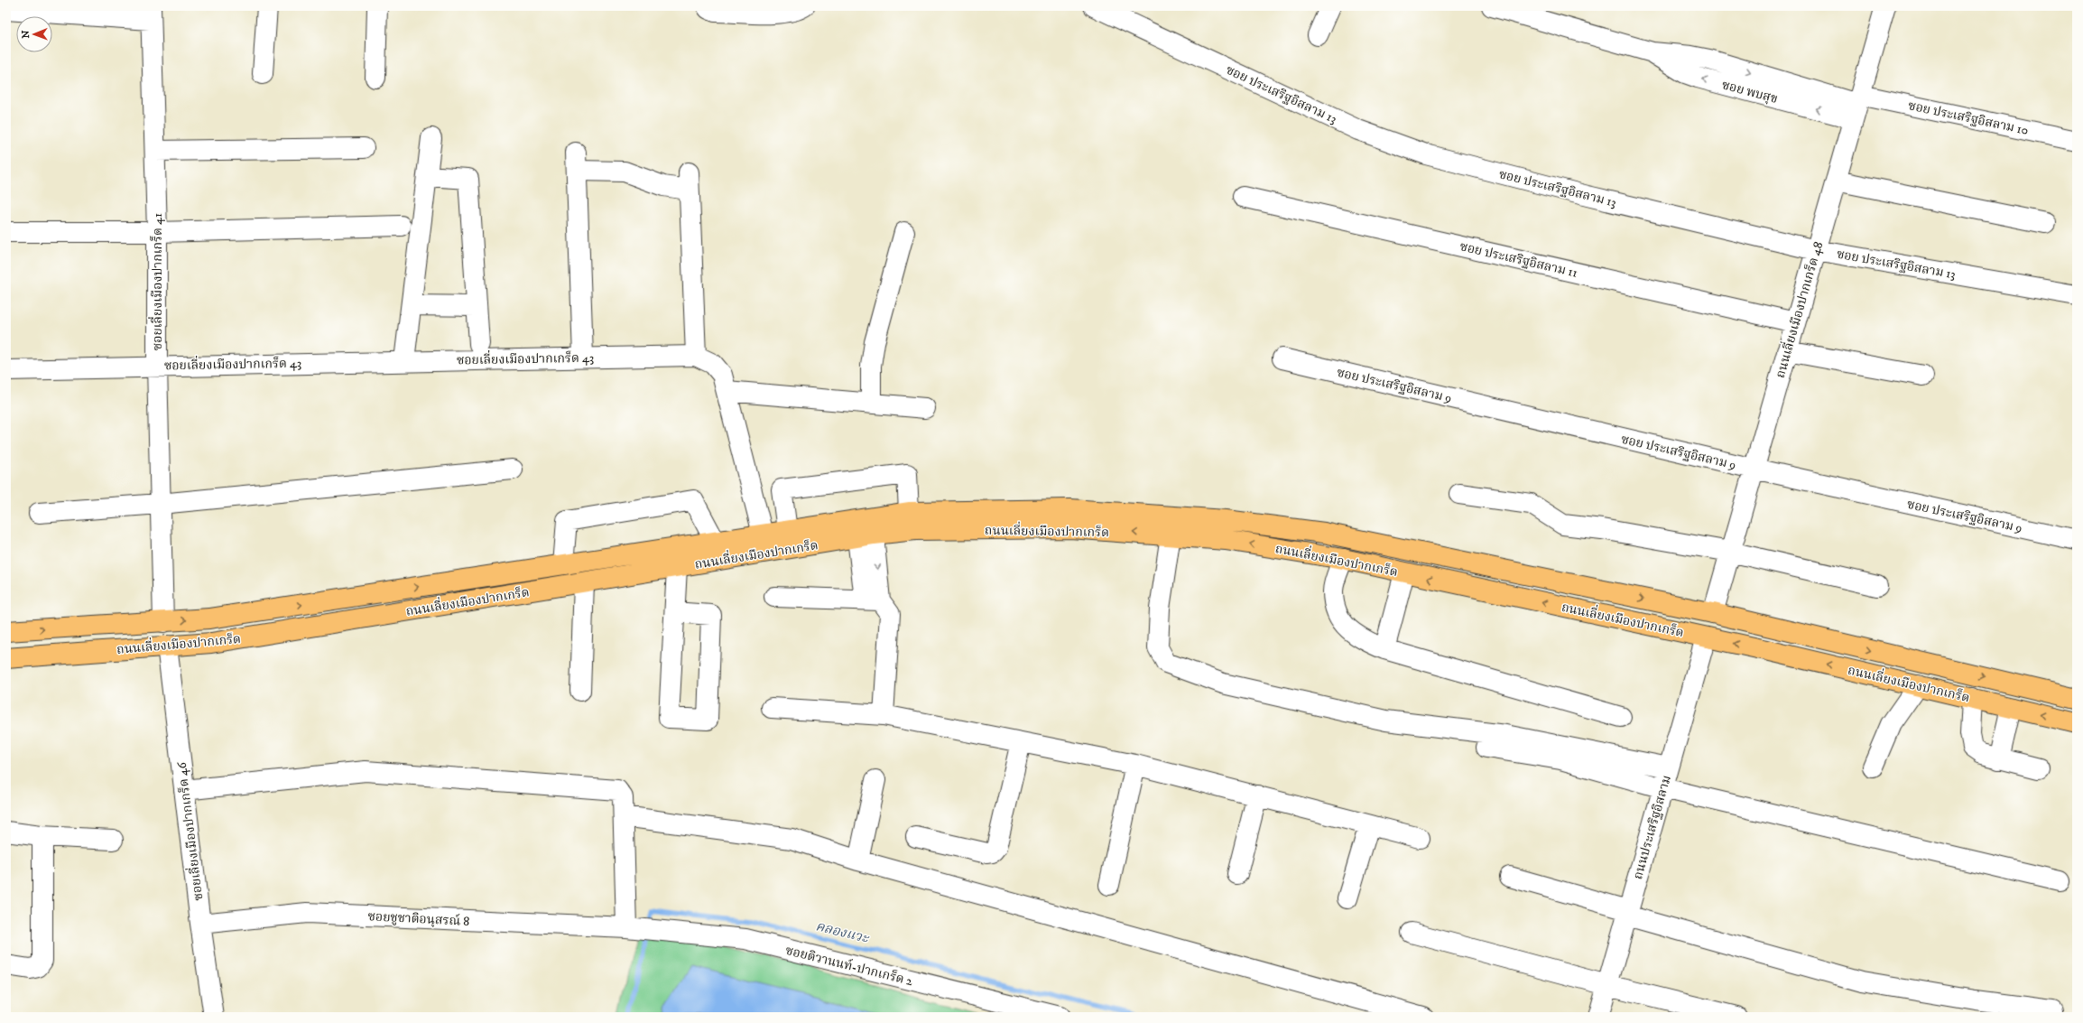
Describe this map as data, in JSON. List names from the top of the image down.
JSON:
{
  "streets": {
    "main road": ["ถนนเลี่ยงเมืองปากเกร็ด"],
    "street": [
      "ซอย พบสุข",
      "ซอย ประเสริฐอิสลาม 13",
      "ซอย ประเสริฐอิสลาม 10",
      "ซอย ประเสริฐอิสลาม 11",
      "ซอยเลี่ยงเมืองปากเกร็ด 41",
      "ถนนเลี่ยงเมืองปากเกร็ด 48",
      "ซอยเลี่ยงเมืองปากเกร็ด 43",
      "ซอย ประเสริฐอิสลาม 9",
      "ถนนประเสริฐอิสลาม",
      "ซอยเลี่ยงเมืองปากเกร็ด 46",
      "ซอยชูชาติอนุสรณ์ 8",
      "ซอยติวานนท์-ปากเกร็ด 2"
    ]
  },
  "crossings": [
    ["ซอย พบสุข", "ซอย ประเสริฐอิสลาม 10"],
    ["ซอย พบสุข", "ถนนเลี่ยงเมืองปากเกร็ด 48"],
    ["ซอย ประเสริฐอิสลาม 13", "ถนนเลี่ยงเมืองปากเกร็ด 48"],
    ["ซอย ประเสริฐอิสลาม 10", "ถนนเลี่ยงเมืองปากเกร็ด 48"],
    ["ซอย ประเสริฐอิสลาม 11", "ถนนเลี่ยงเมืองปากเกร็ด 48"],
    ["ซอยเลี่ยงเมืองปากเกร็ด 41", "ซอยเลี่ยงเมืองปากเกร็ด 43"],
    ["ซอยเลี่ยงเมืองปากเกร็ด 41", "ถนนเลี่ยงเมืองปากเกร็ด"],
    ["ถนนเลี่ยงเมืองปากเกร็ด 48", "ซอย ประเสริฐอิสลาม 9"],
    ["ถนนเลี่ยงเมืองปากเกร็ด 48", "ถนนเลี่ยงเมืองปากเกร็ด"],
    ["ซอยเลี่ยงเมืองปากเกร็ด 43", "ถนนเลี่ยงเมืองปากเกร็ด"],
    ["ถนนเลี่ยงเมืองปากเกร็ด", "ถนนประเสริฐอิสลาม"],
    ["ถนนเลี่ยงเมืองปากเกร็ด", "ซอยเลี่ยงเมืองปากเกร็ด 46"],
    ["ซอยเลี่ยงเมืองปากเกร็ด 46", "ซอยชูชาติอนุสรณ์ 8"],
    ["ซอยชูชาติอนุสรณ์ 8", "ซอยติวานนท์-ปากเกร็ด 2"]
  ],
  "water": ["คลองแวะ"],
  "north": "left"
}
